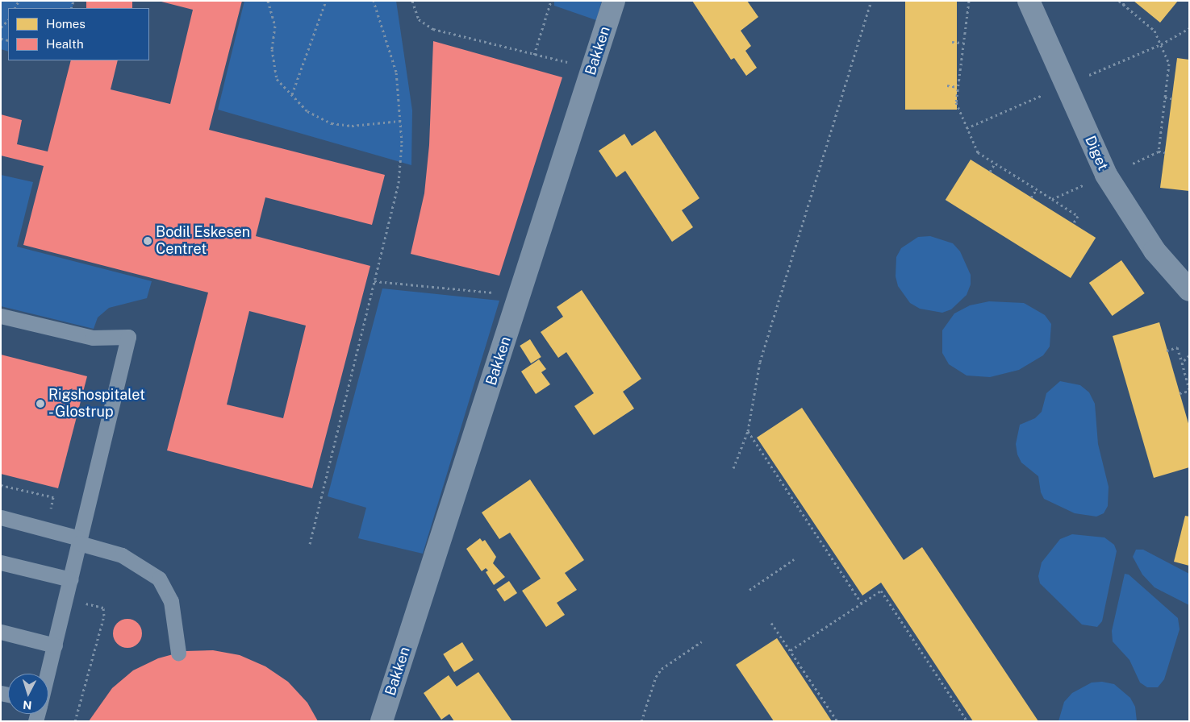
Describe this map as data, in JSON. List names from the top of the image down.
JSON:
{
  "streets": {
    "street": ["Bakken", "Diget"]
  },
  "places": ["Bodil Eskesen Centret", "Rigshospitalet - Glostrup"],
  "legend": ["Homes", "Health"],
  "north": "bottom"
}
